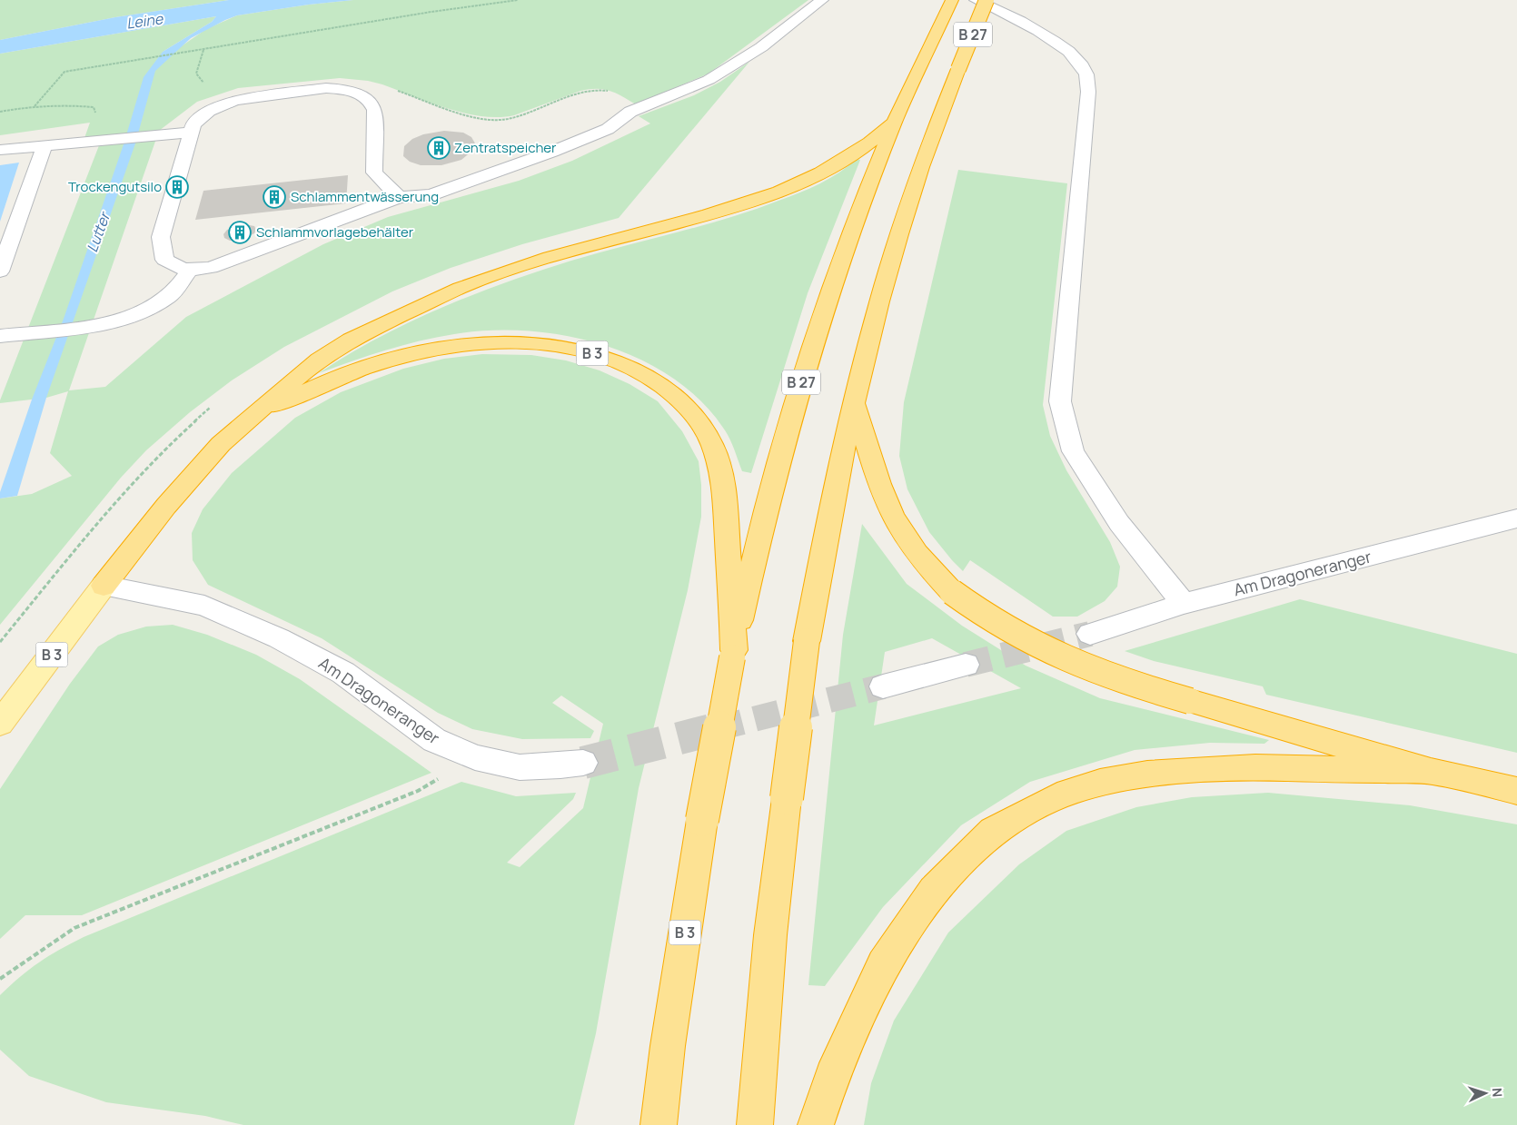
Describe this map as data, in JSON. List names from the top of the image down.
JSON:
{
  "streets": {
    "highway": ["B 27", "B 3"],
    "street": ["Am Dragoneranger"]
  },
  "crossings": [
    ["B 27", "B 3"],
    ["B 3", "Am Dragoneranger"]
  ],
  "water": ["Leine", "Lutter"],
  "places": {
    "building": [
      "Zentratspeicher",
      "Trockengutsilo",
      "Schlammentwässerung",
      "Schlammvorlagebehälter"
    ]
  },
  "north": "right"
}
